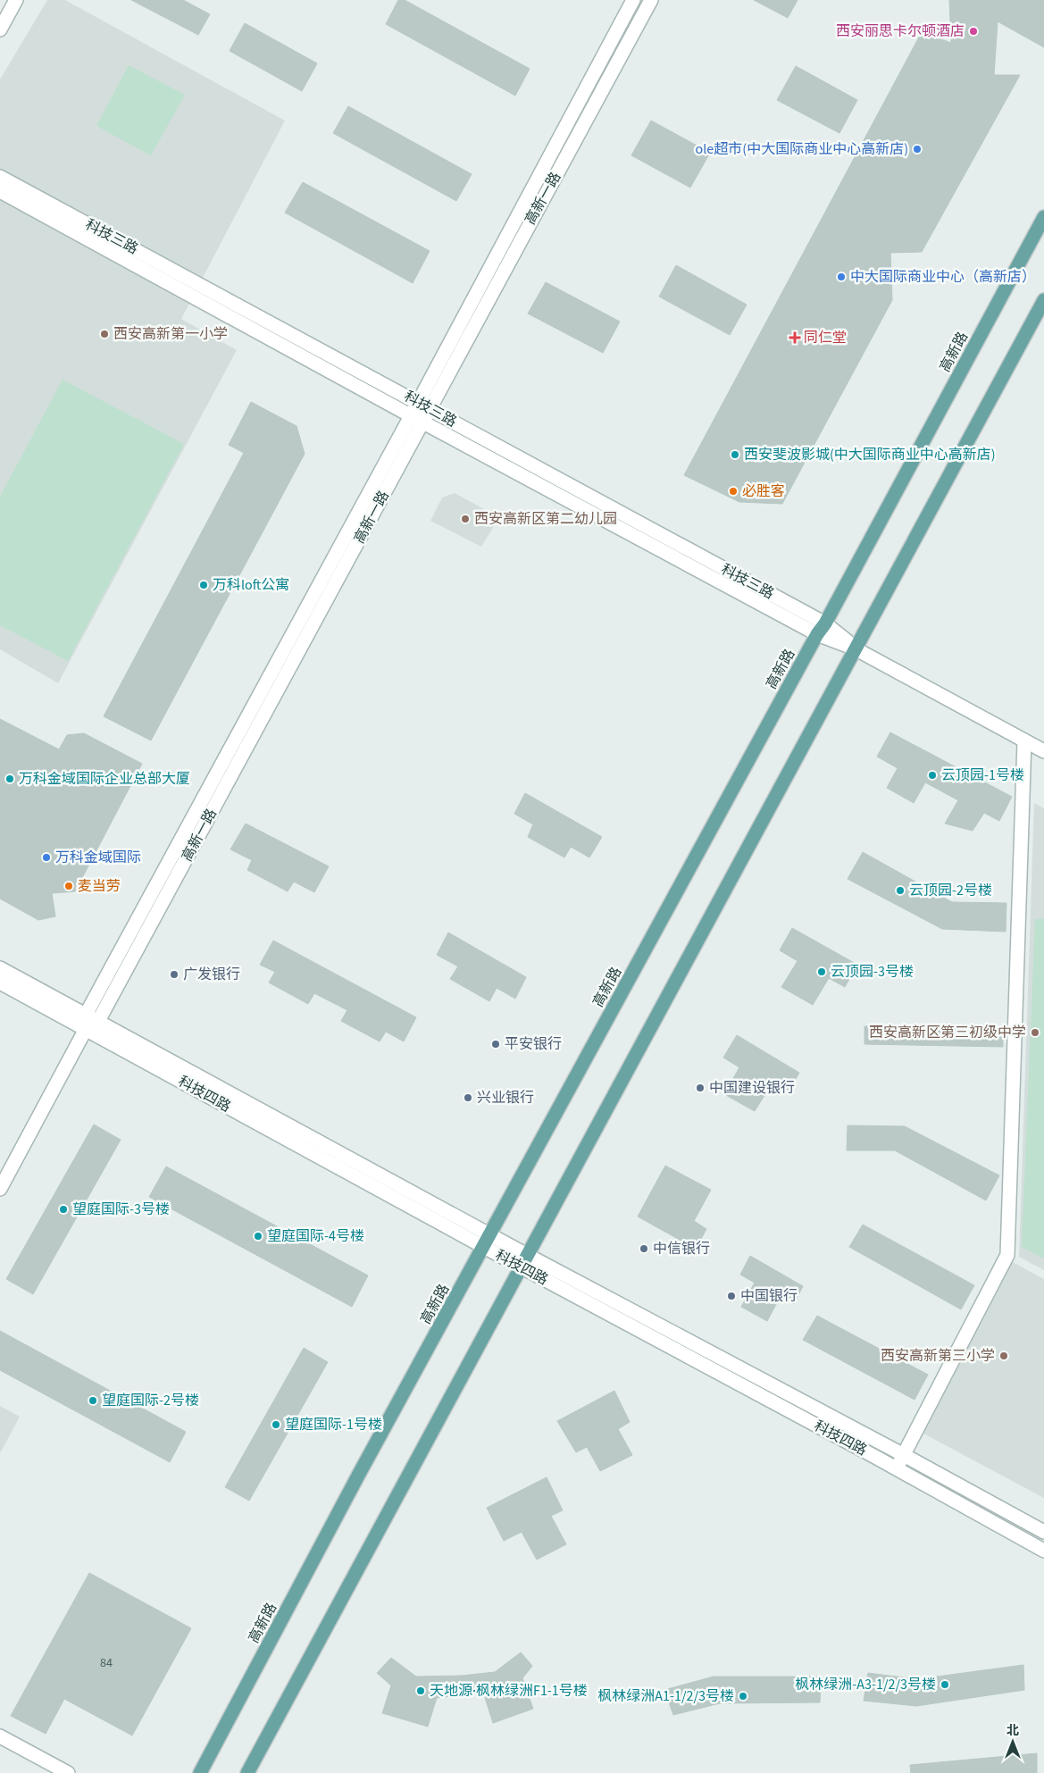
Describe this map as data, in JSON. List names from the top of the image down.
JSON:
{
  "streets": {
    "main road": ["高新路"],
    "street": ["高新一路", "科技三路", "科技四路"]
  },
  "crossings": [
    ["高新一路", "科技三路"],
    ["高新一路", "科技四路"],
    ["科技三路", "高新路"],
    ["高新路", "科技四路"]
  ],
  "places": {
    "other": [
      "西安丽思卡尔顿酒店",
      "ole超市(中大国际商业中心高新店)",
      "中大国际商业中心（高新店）",
      "西安高新第一小学",
      "西安斐波影城(中大国际商业中心高新店)",
      "必胜客",
      "西安高新区第二幼儿园",
      "万科loft公寓",
      "云顶园-1号楼",
      "万科金域国际企业总部大厦",
      "万科金域国际",
      "麦当劳",
      "云顶园-2号楼",
      "云顶园-3号楼",
      "广发银行",
      "西安高新区第三初级中学",
      "平安银行",
      "中国建设银行",
      "兴业银行",
      "望庭国际-3号楼",
      "望庭国际-4号楼",
      "中信银行",
      "中国银行",
      "西安高新第三小学",
      "望庭国际-2号楼",
      "望庭国际-1号楼",
      "枫林绿洲-A3-1/2/3号楼",
      "天地源·枫林绿洲F1-1号楼",
      "枫林绿洲A1-1/2/3号楼"
    ],
    "health": ["同仁堂"]
  },
  "house_numbers": ["84"],
  "north": "top"
}
